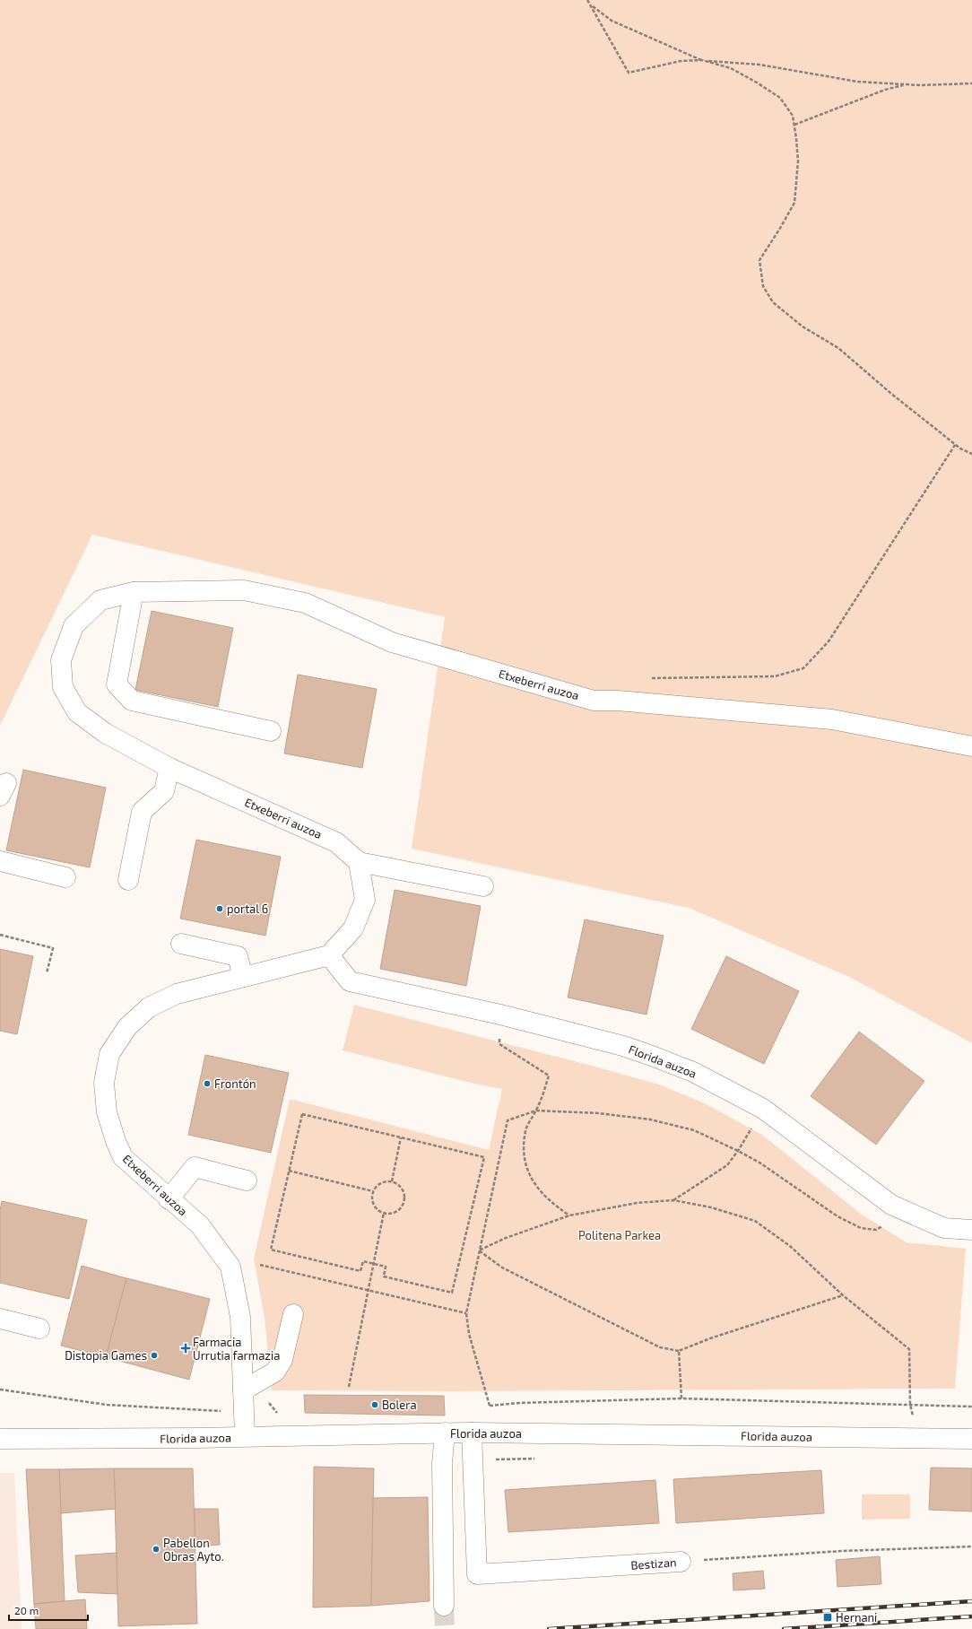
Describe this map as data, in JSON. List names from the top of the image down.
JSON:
{
  "streets": {
    "street": ["Etxeberri auzoa", "Florida auzoa", "Bestizan"]
  },
  "crossings": [
    ["Etxeberri auzoa", "Florida auzoa"],
    ["Florida auzoa", "Bestizan"]
  ],
  "parks": ["Politena Parkea"],
  "places": {
    "other": [
      "portal 6",
      "Frontón",
      "Distopia Games",
      "Bolera",
      "Pabellon Obras Ayto."
    ],
    "health": ["Farmacia Urrutia farmazia"],
    "transit": ["Hernani"]
  },
  "scale_bar": "20 m"
}
